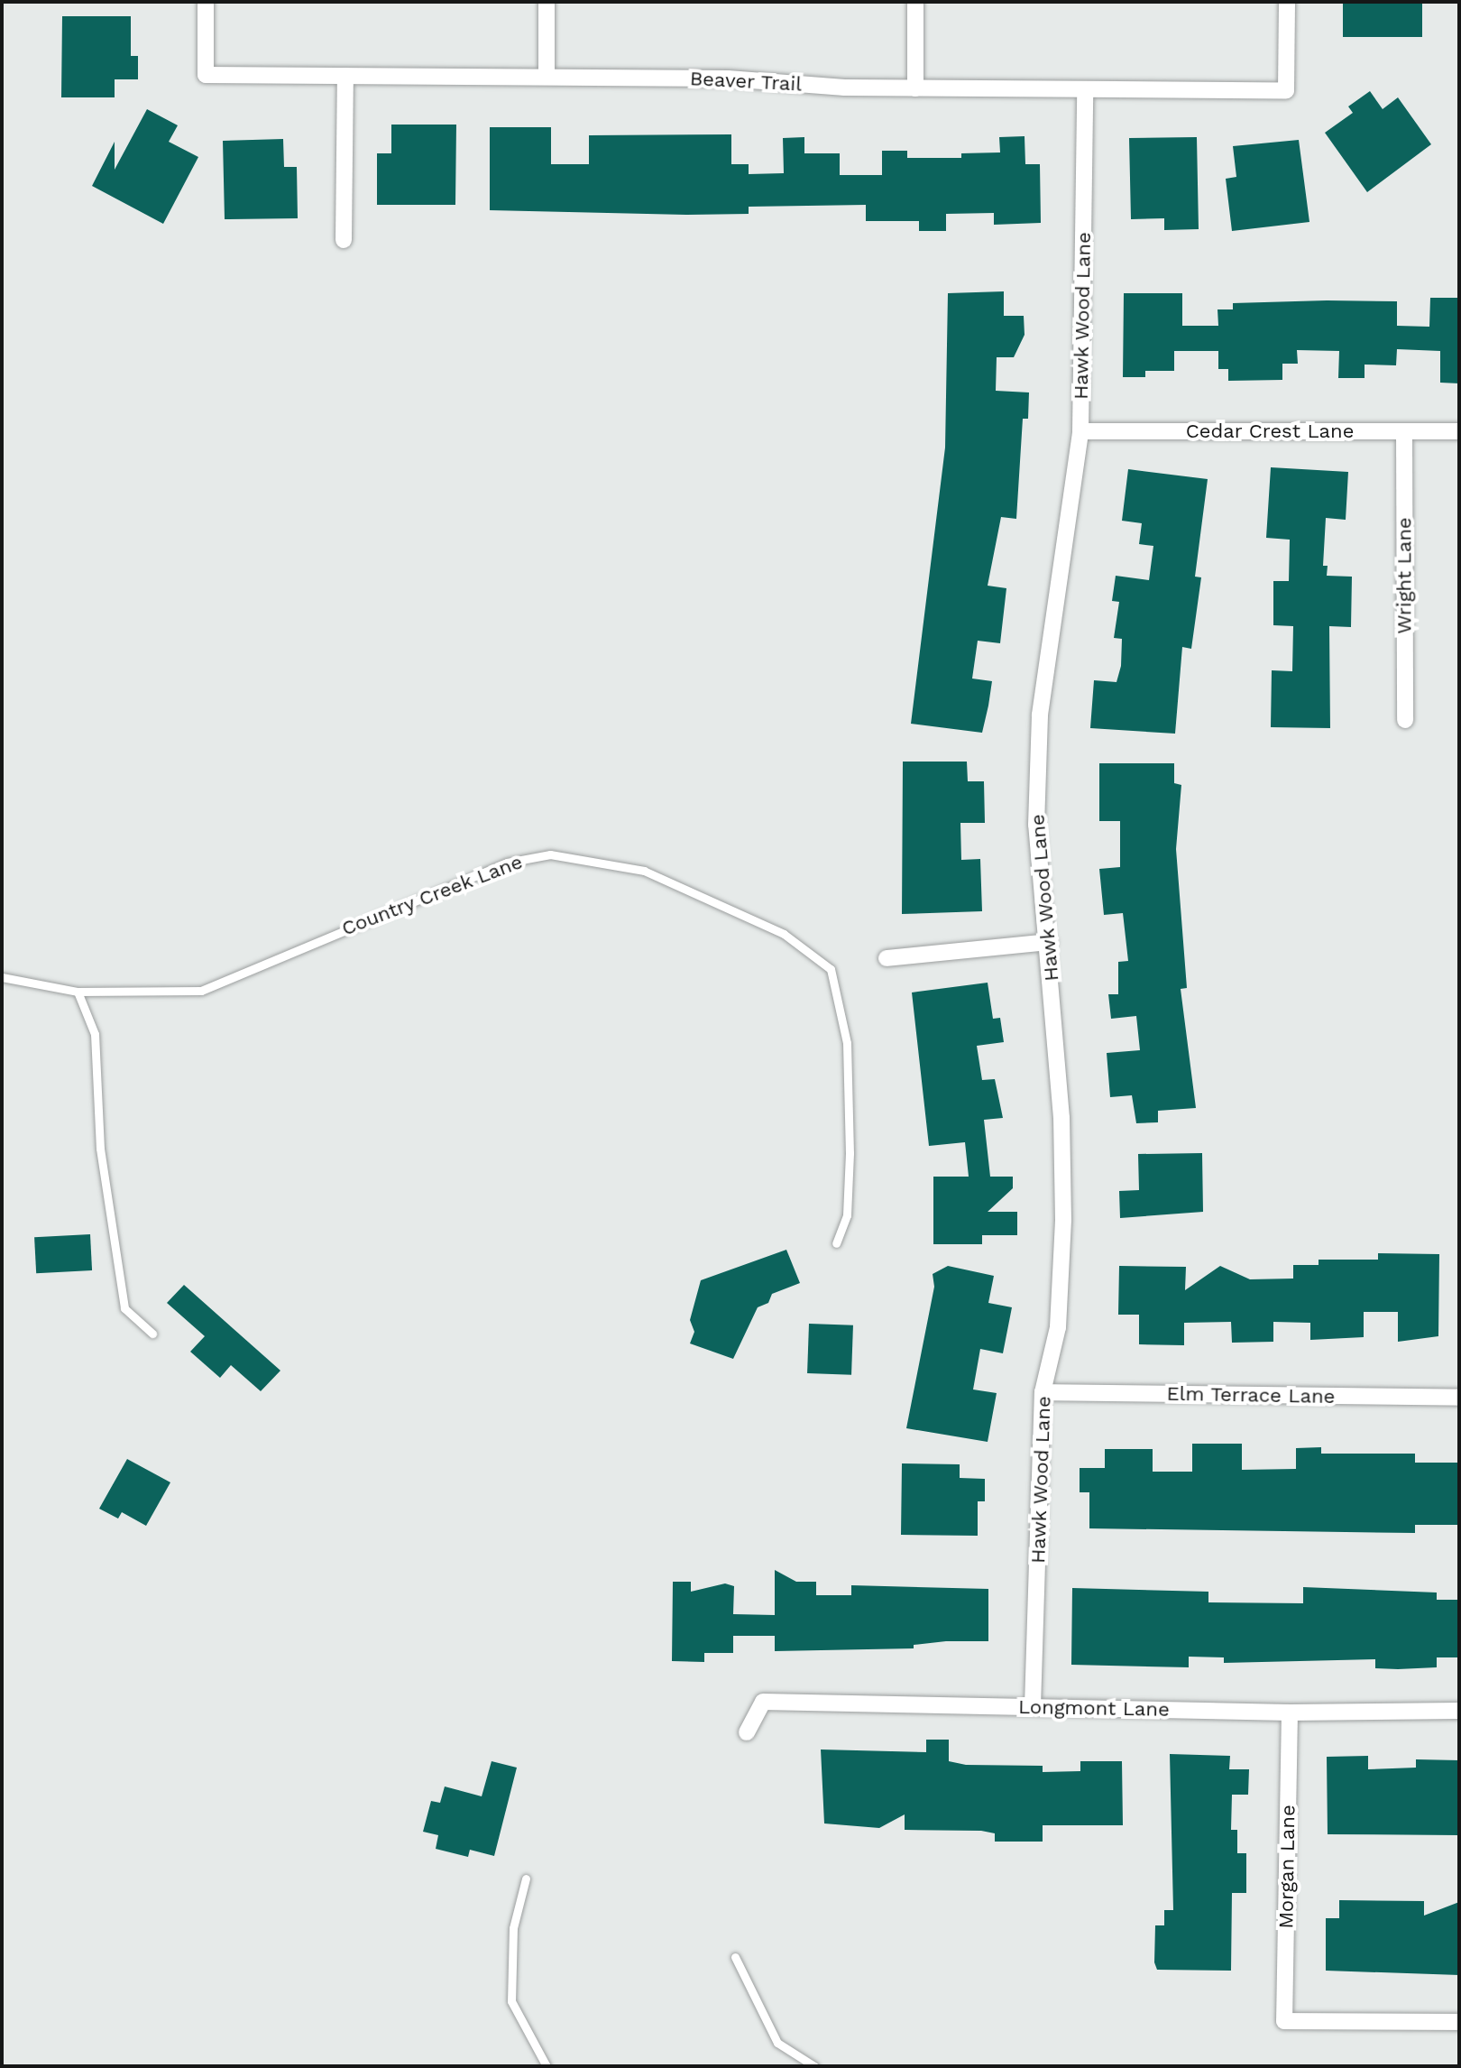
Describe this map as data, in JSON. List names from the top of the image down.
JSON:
{
  "streets": {
    "street": [
      "Beaver Trail",
      "Hawk Wood Lane",
      "Cedar Crest Lane",
      "Wright Lane",
      "Elm Terrace Lane",
      "Longmont Lane",
      "Morgan Lane"
    ],
    "lane": ["Country Creek Lane"]
  },
  "crossings": [
    ["Beaver Trail", "Hawk Wood Lane"],
    ["Hawk Wood Lane", "Cedar Crest Lane"],
    ["Hawk Wood Lane", "Elm Terrace Lane"],
    ["Hawk Wood Lane", "Longmont Lane"],
    ["Cedar Crest Lane", "Wright Lane"],
    ["Longmont Lane", "Morgan Lane"]
  ]
}
